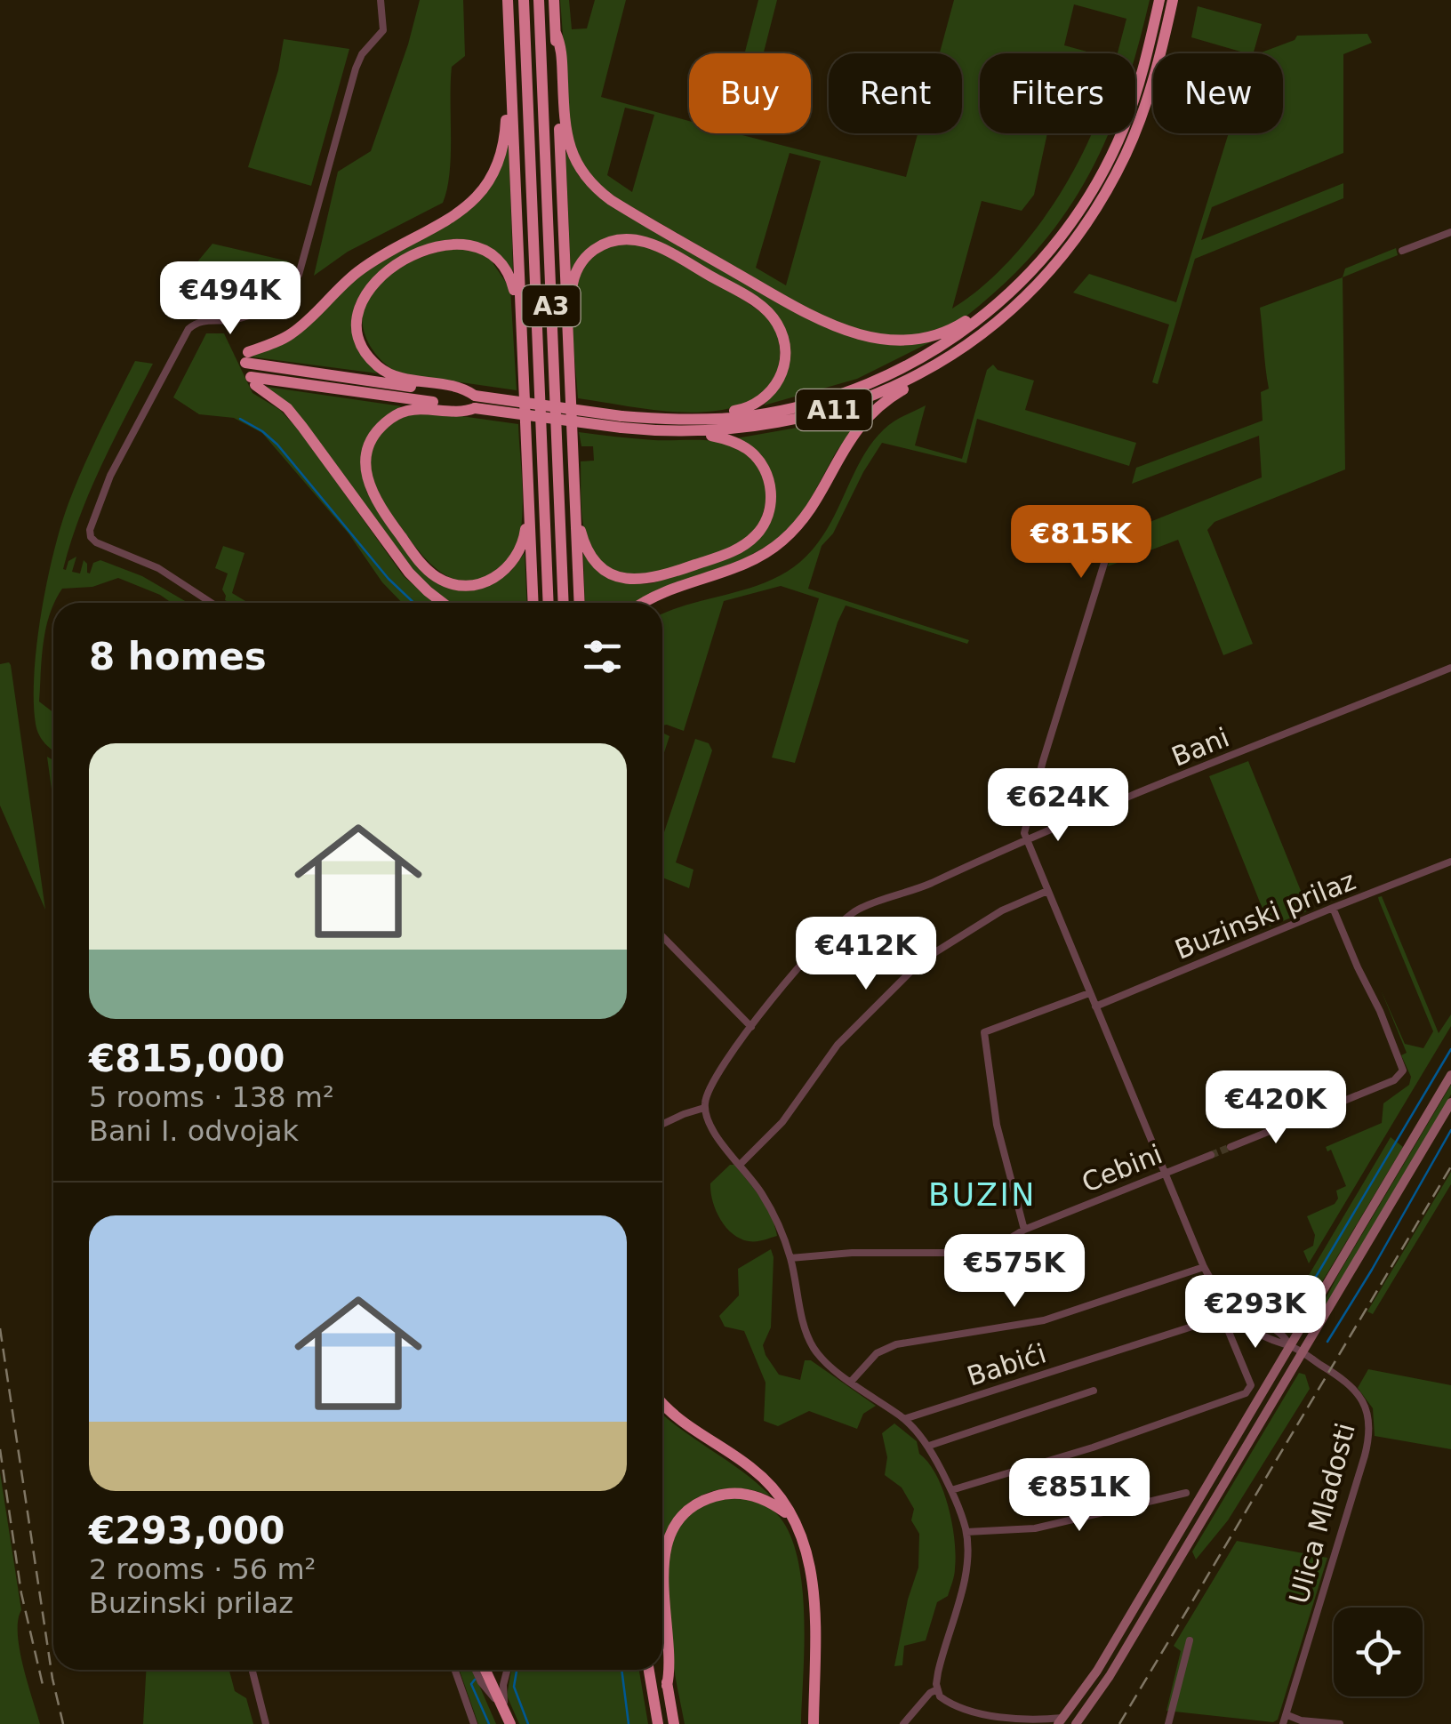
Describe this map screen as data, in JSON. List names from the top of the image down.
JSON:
{
  "streets": {
    "highway": ["A3", "A11"],
    "street": [
      "Bani",
      "Buzinski prilaz",
      "Cebini",
      "Babići",
      "Ulica Mladosti"
    ]
  },
  "districts": ["BUZIN"],
  "page": {
    "chip": [
      "Buy",
      "Rent",
      "Filters",
      "New"
    ],
    "price": [
      "€494K",
      "€815K",
      "€624K",
      "€412K",
      "€420K",
      "€575K",
      "€293K",
      "€851K"
    ],
    "heading": "8 homes",
    "list": [
      {
        "name": "€815,000",
        "note": "5 rooms · 138 m² · Bani I. odvojak"
      },
      {
        "name": "€293,000",
        "note": "2 rooms · 56 m² · Buzinski prilaz"
      }
    ]
  }
}
